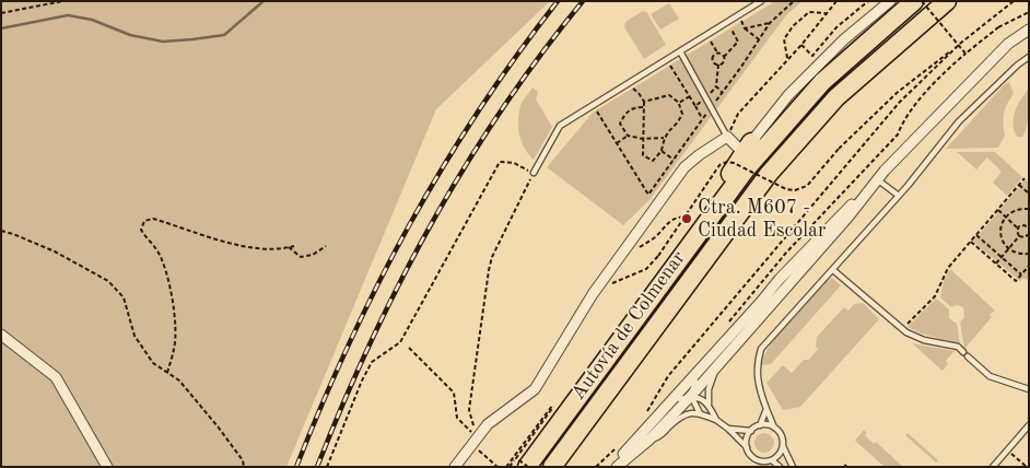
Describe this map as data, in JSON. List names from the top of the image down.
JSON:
{
  "streets": {
    "highway": ["Autovía de Colmenar"]
  },
  "places": ["Ctra. M607 - Ciudad Escolar"]
}
